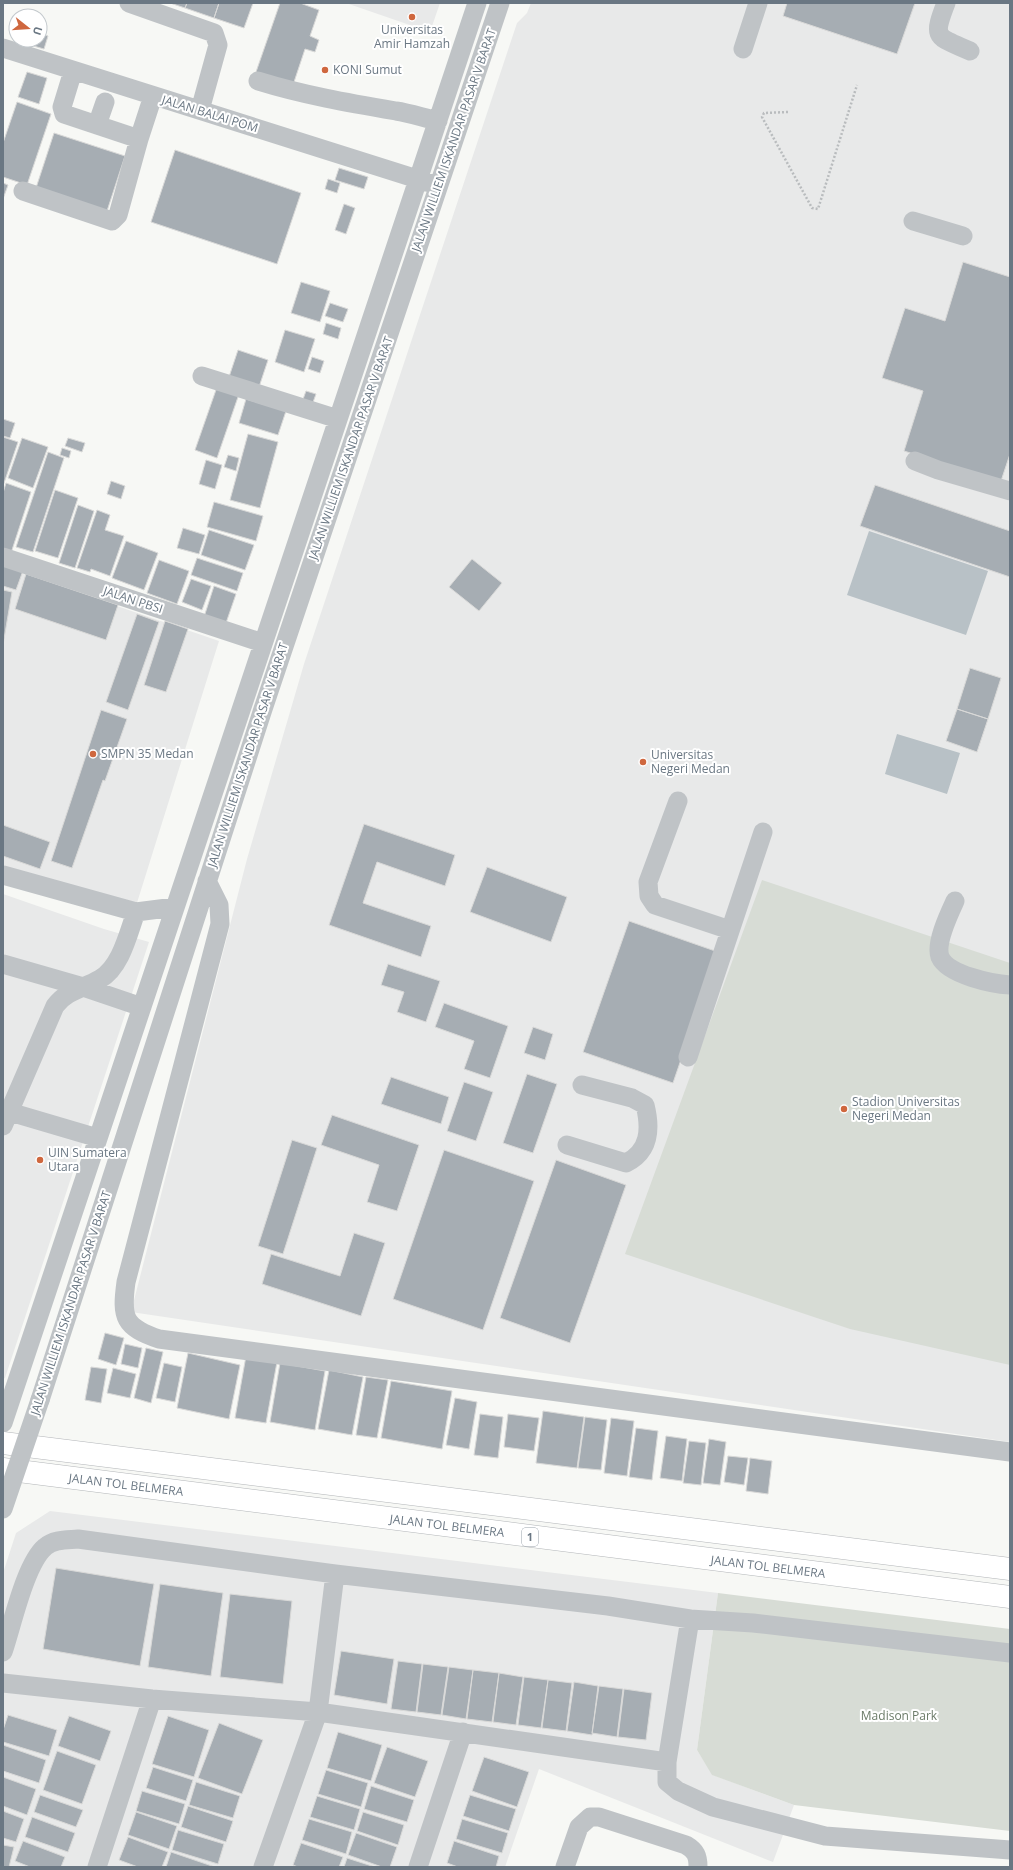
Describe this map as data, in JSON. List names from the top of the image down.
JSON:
{
  "streets": {
    "highway": ["JALAN TOL BELMERA", "1"],
    "street": ["JALAN BALAI POM", "JALAN WILLIEM ISKANDAR PASAR V BARAT", "JALAN PBSI"]
  },
  "crossings": [
    ["JALAN BALAI POM", "JALAN WILLIEM ISKANDAR PASAR V BARAT"],
    ["JALAN WILLIEM ISKANDAR PASAR V BARAT", "JALAN PBSI"]
  ],
  "parks": ["Madison Park"],
  "places": [
    "Universitas Amir Hamzah",
    "KONI Sumut",
    "SMPN 35 Medan",
    "Universitas Negeri Medan",
    "Stadion Universitas Negeri Medan",
    "UIN Sumatera Utara"
  ],
  "north": "right"
}
